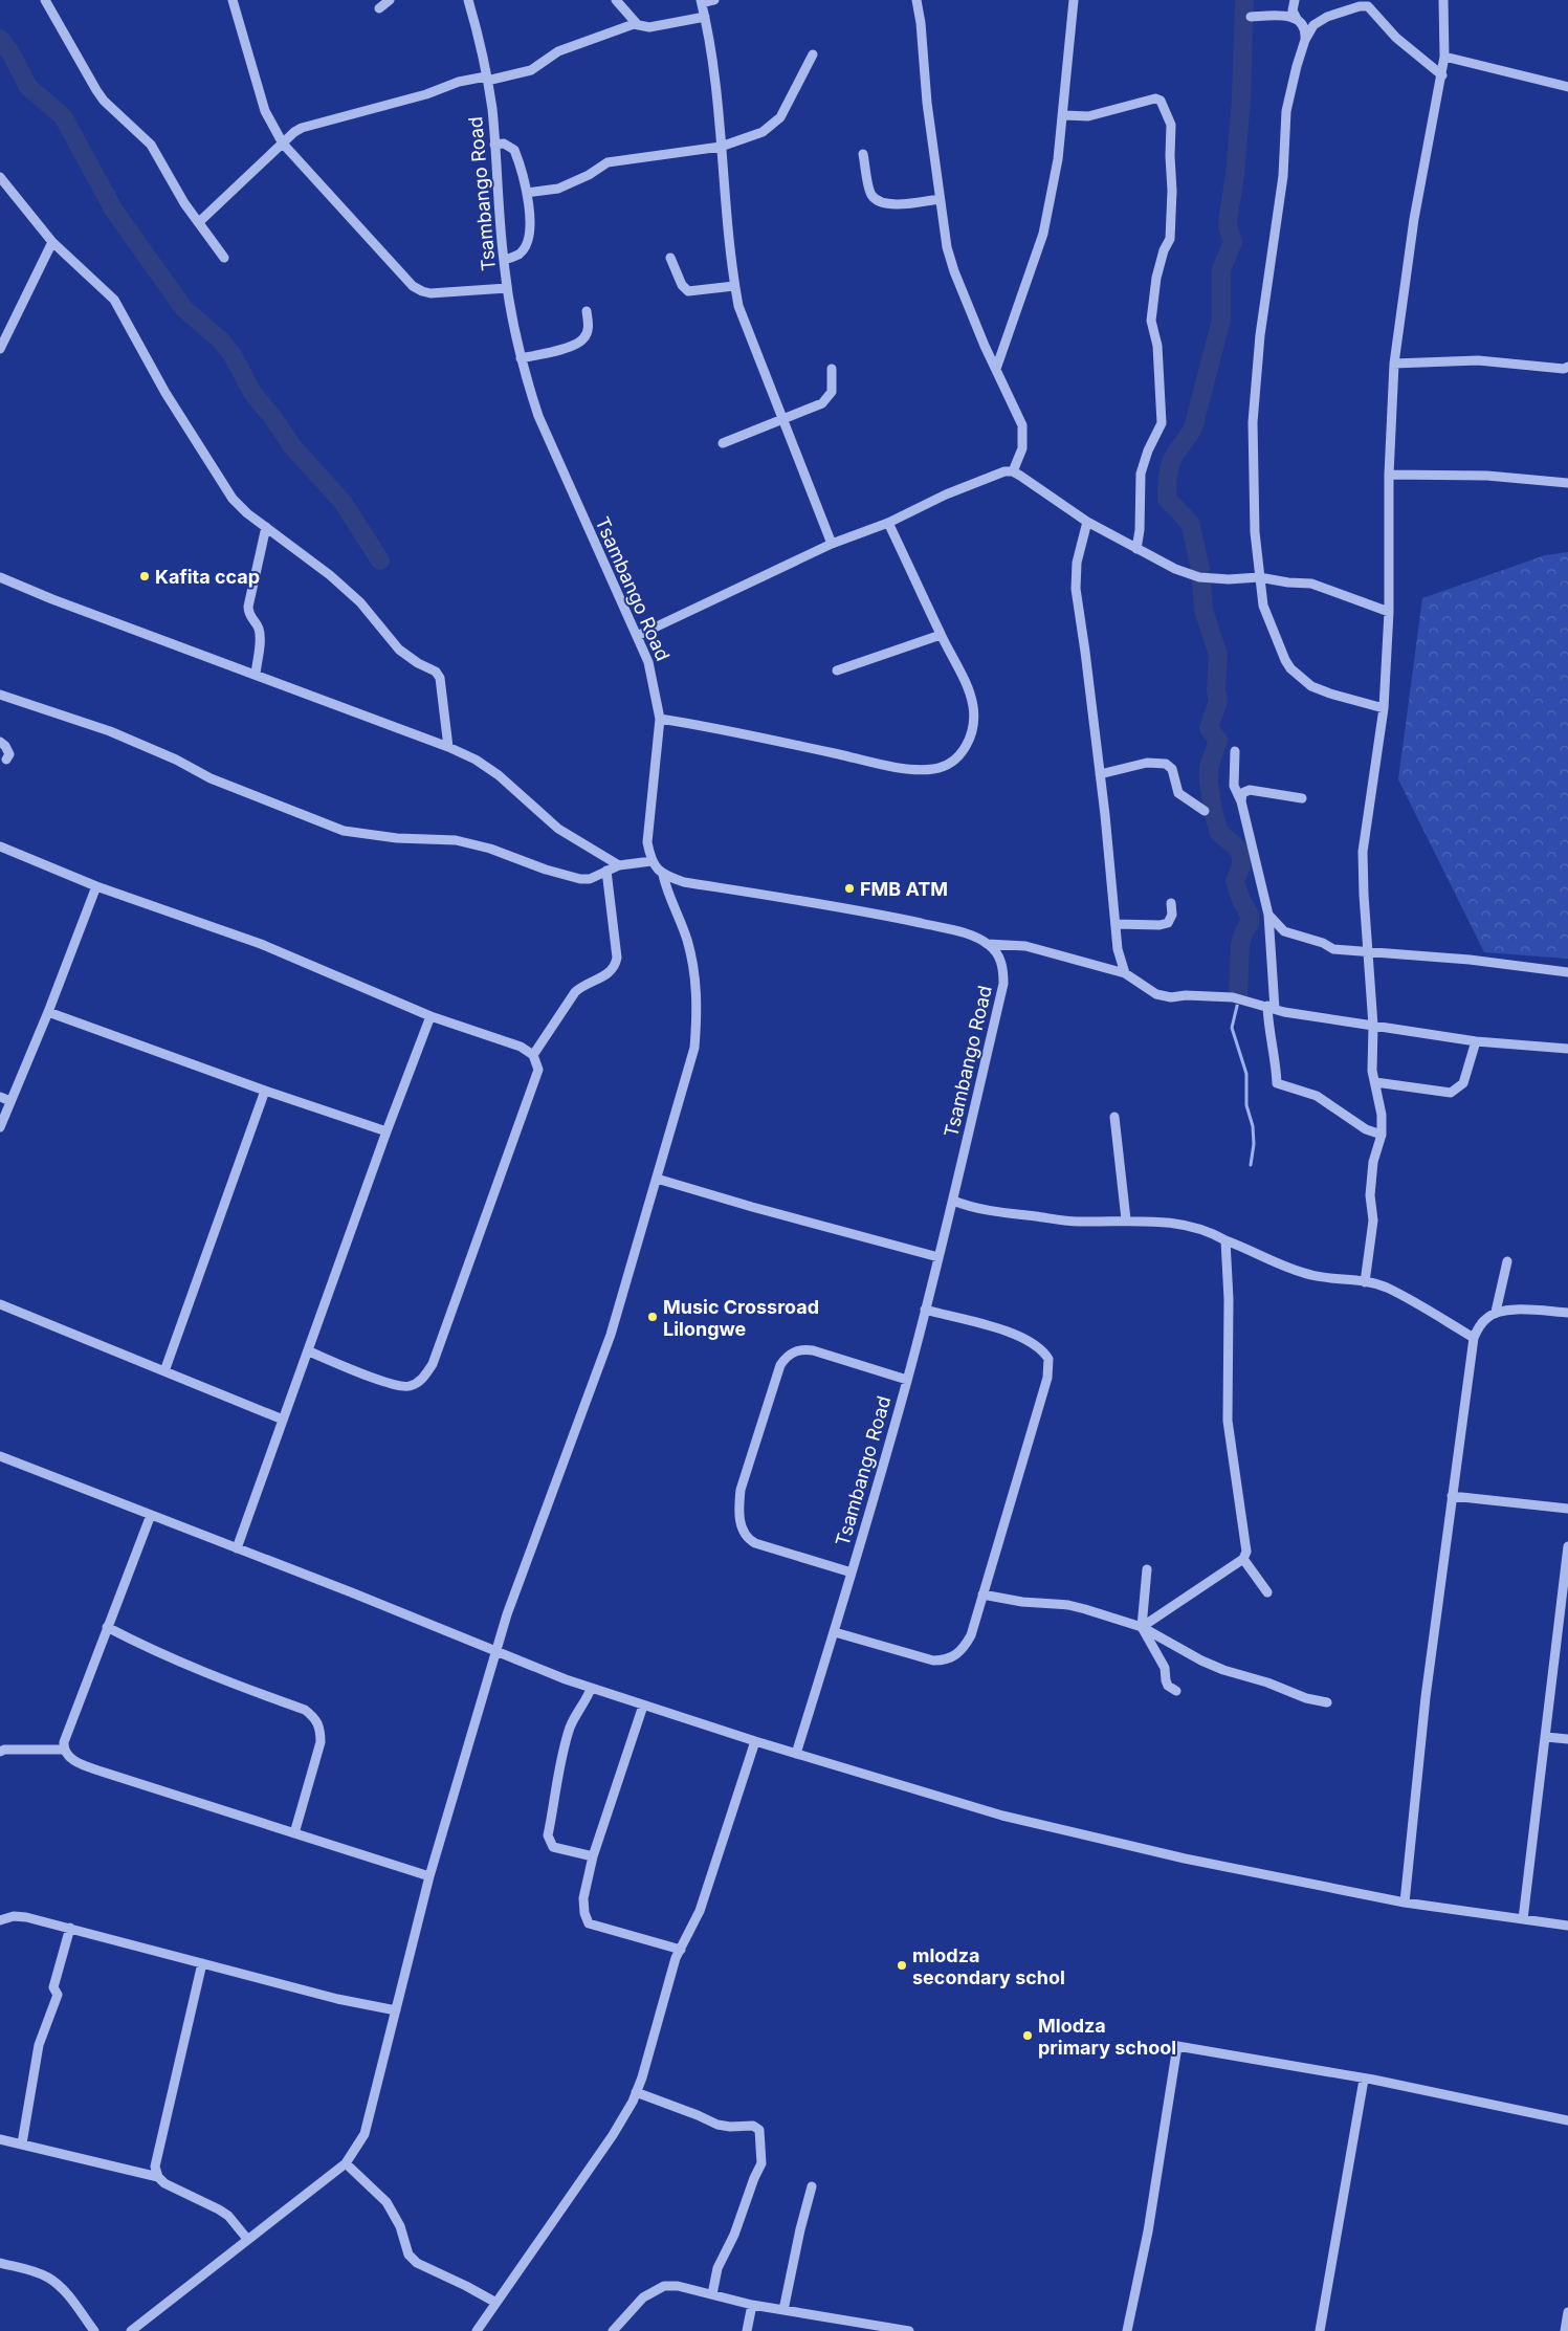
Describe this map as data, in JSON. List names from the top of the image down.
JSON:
{
  "streets": {
    "street": ["Tsambango Road"]
  },
  "places": [
    "Kafita ccap",
    "FMB ATM",
    "Music Crossroad Lilongwe",
    "mlodza secondary schol",
    "Mlodza primary school"
  ]
}
